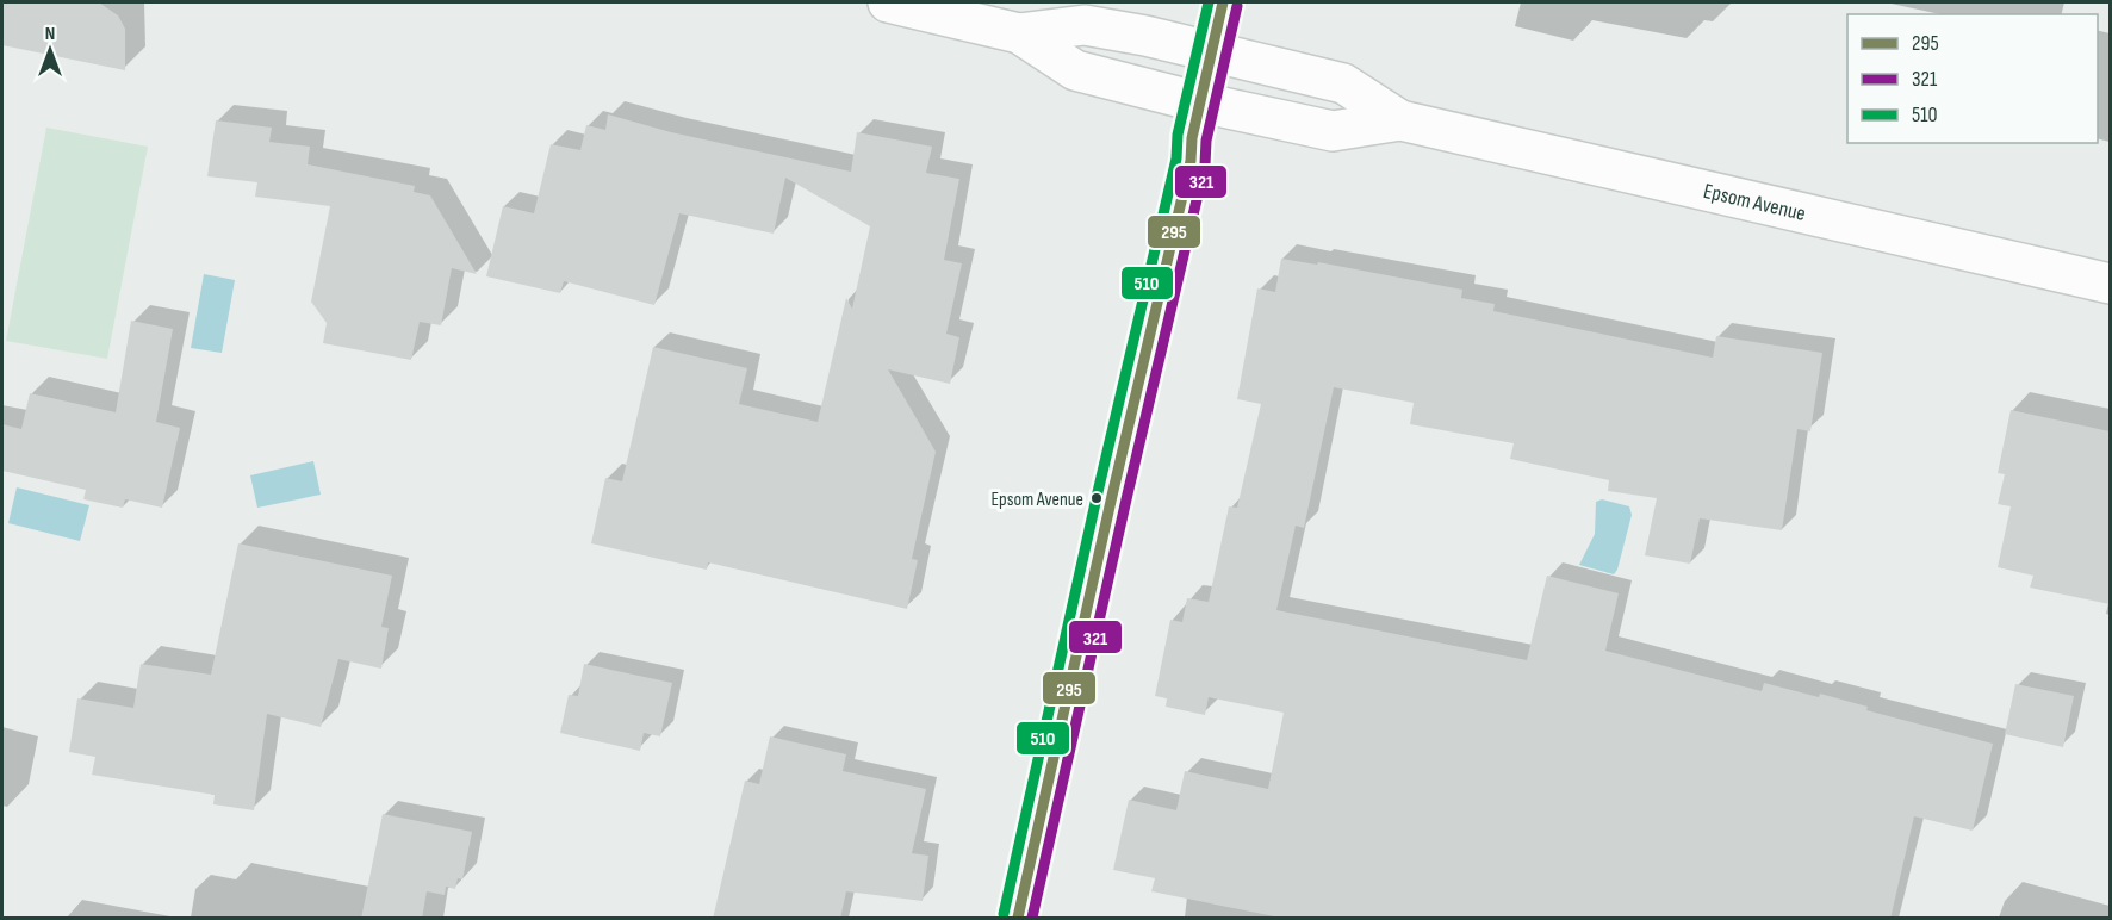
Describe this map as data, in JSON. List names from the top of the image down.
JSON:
{
  "streets": {
    "street": ["Epsom Avenue"]
  },
  "places": ["Epsom Avenue"],
  "lines": ["transit line 295", "transit line 510", "transit line 321"],
  "legend": ["295", "321", "510"],
  "north": "top"
}
